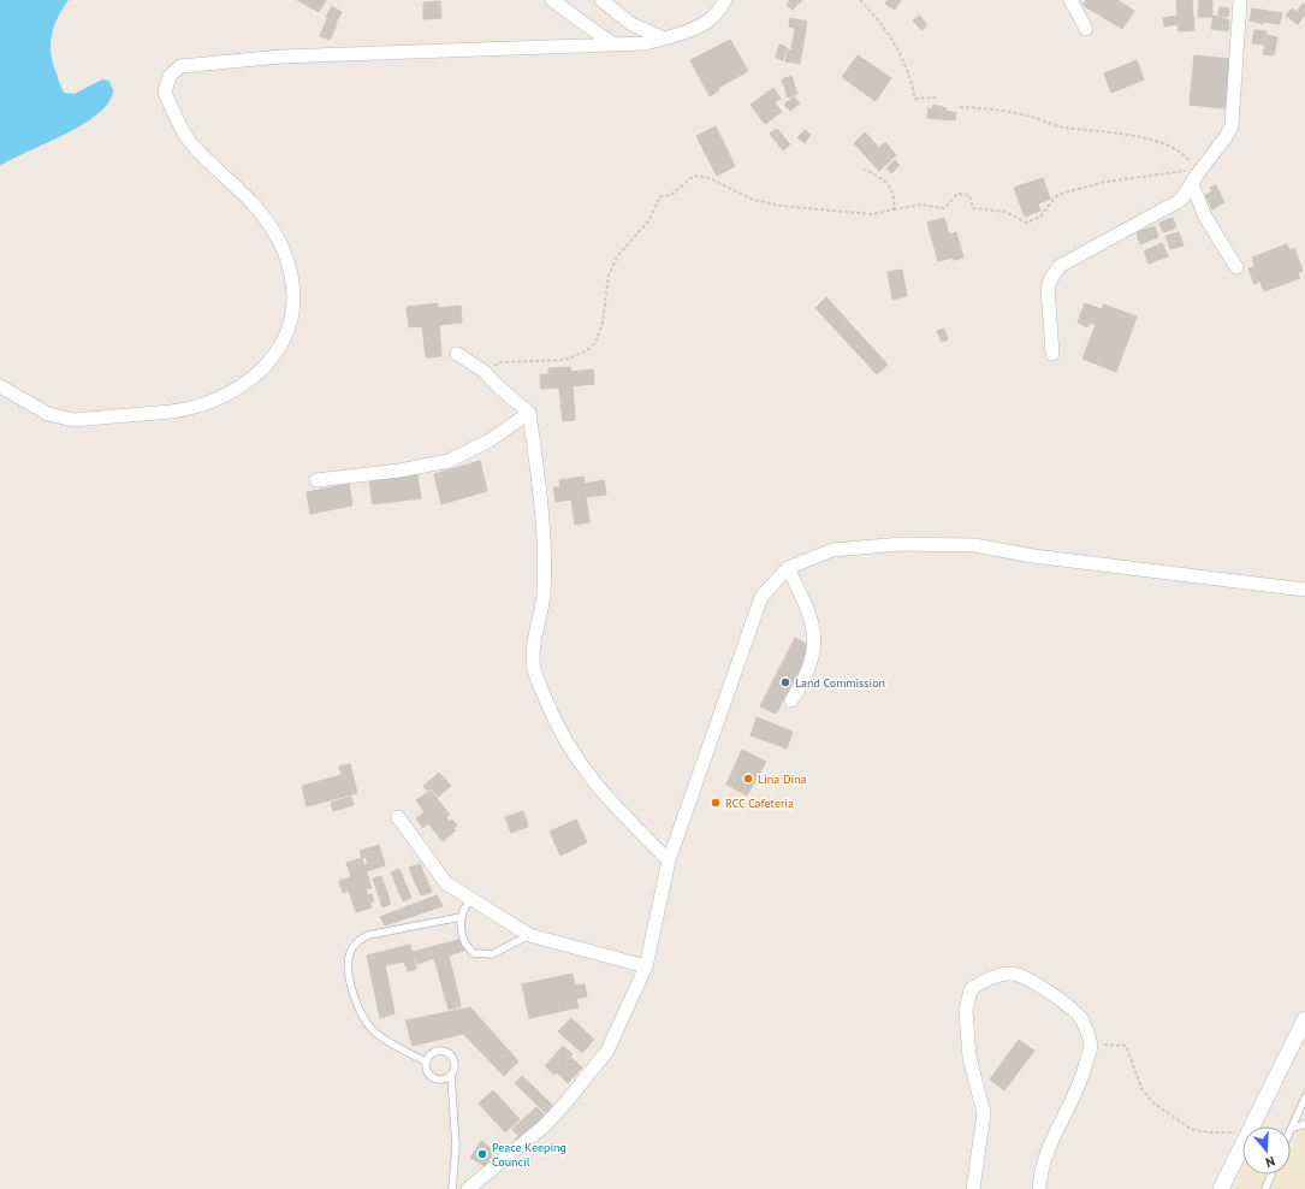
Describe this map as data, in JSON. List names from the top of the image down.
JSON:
{
  "places": [
    "Land Commission",
    "Lina Dina",
    "RCC Cafeteria",
    "Peace Keeping Council"
  ],
  "north": "bottom"
}
